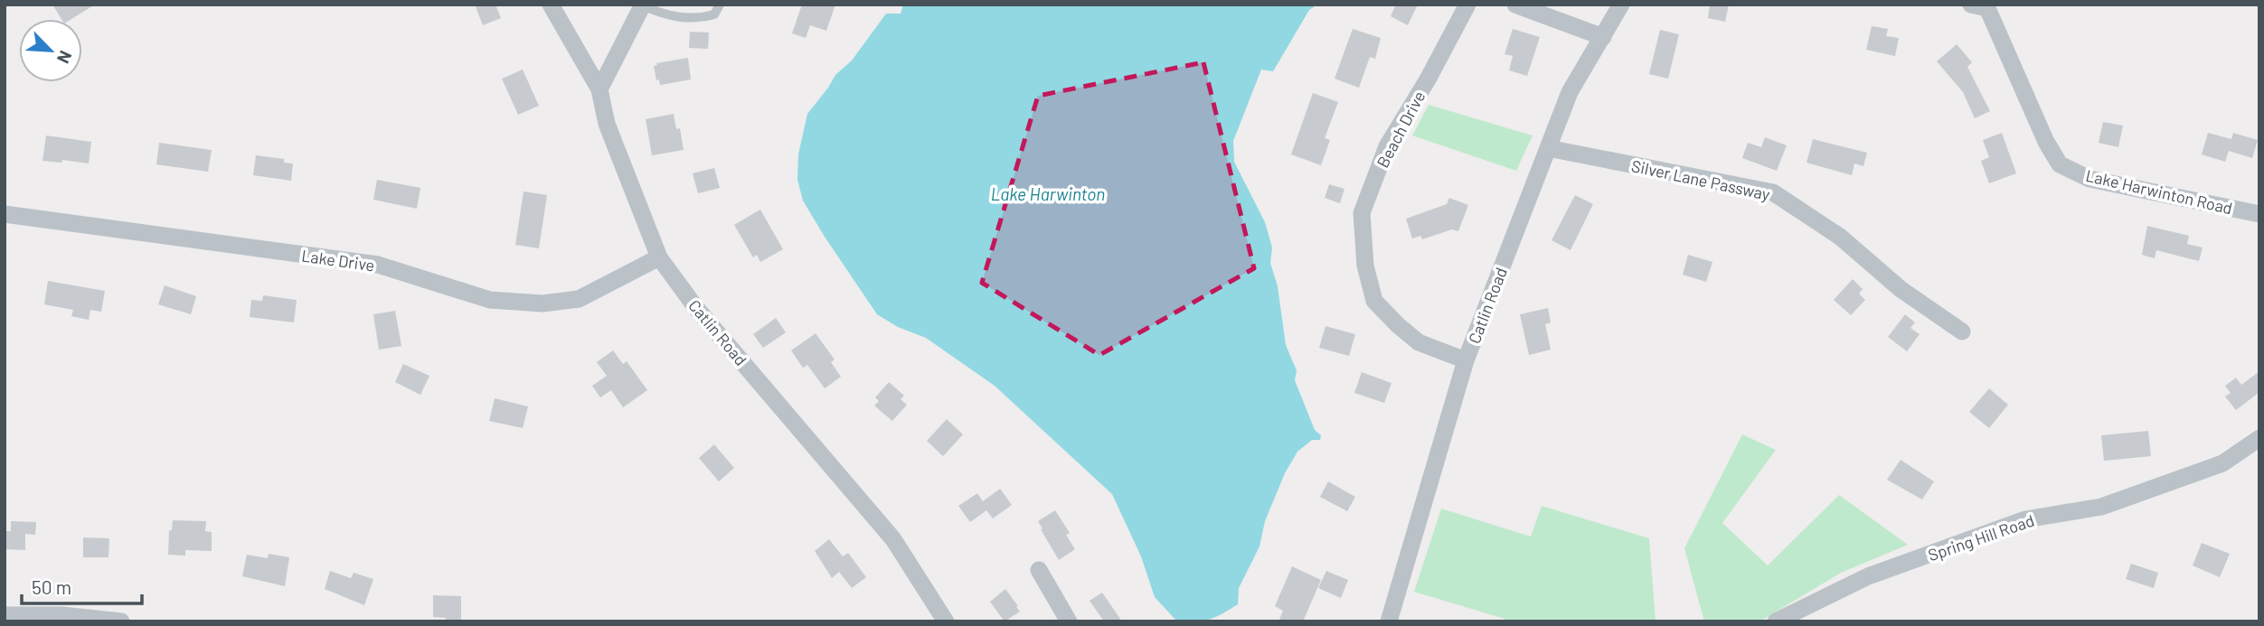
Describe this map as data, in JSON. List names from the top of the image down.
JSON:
{
  "streets": {
    "street": [
      "Beach Drive",
      "Silver Lane Passway",
      "Lake Harwinton Road",
      "Lake Drive",
      "Catlin Road",
      "Spring Hill Road"
    ]
  },
  "crossings": [
    ["Beach Drive", "Catlin Road"],
    ["Silver Lane Passway", "Catlin Road"],
    ["Lake Drive", "Catlin Road"]
  ],
  "water": ["Lake Harwinton"],
  "scale_bar": "50 m",
  "north": "bottom right"
}
